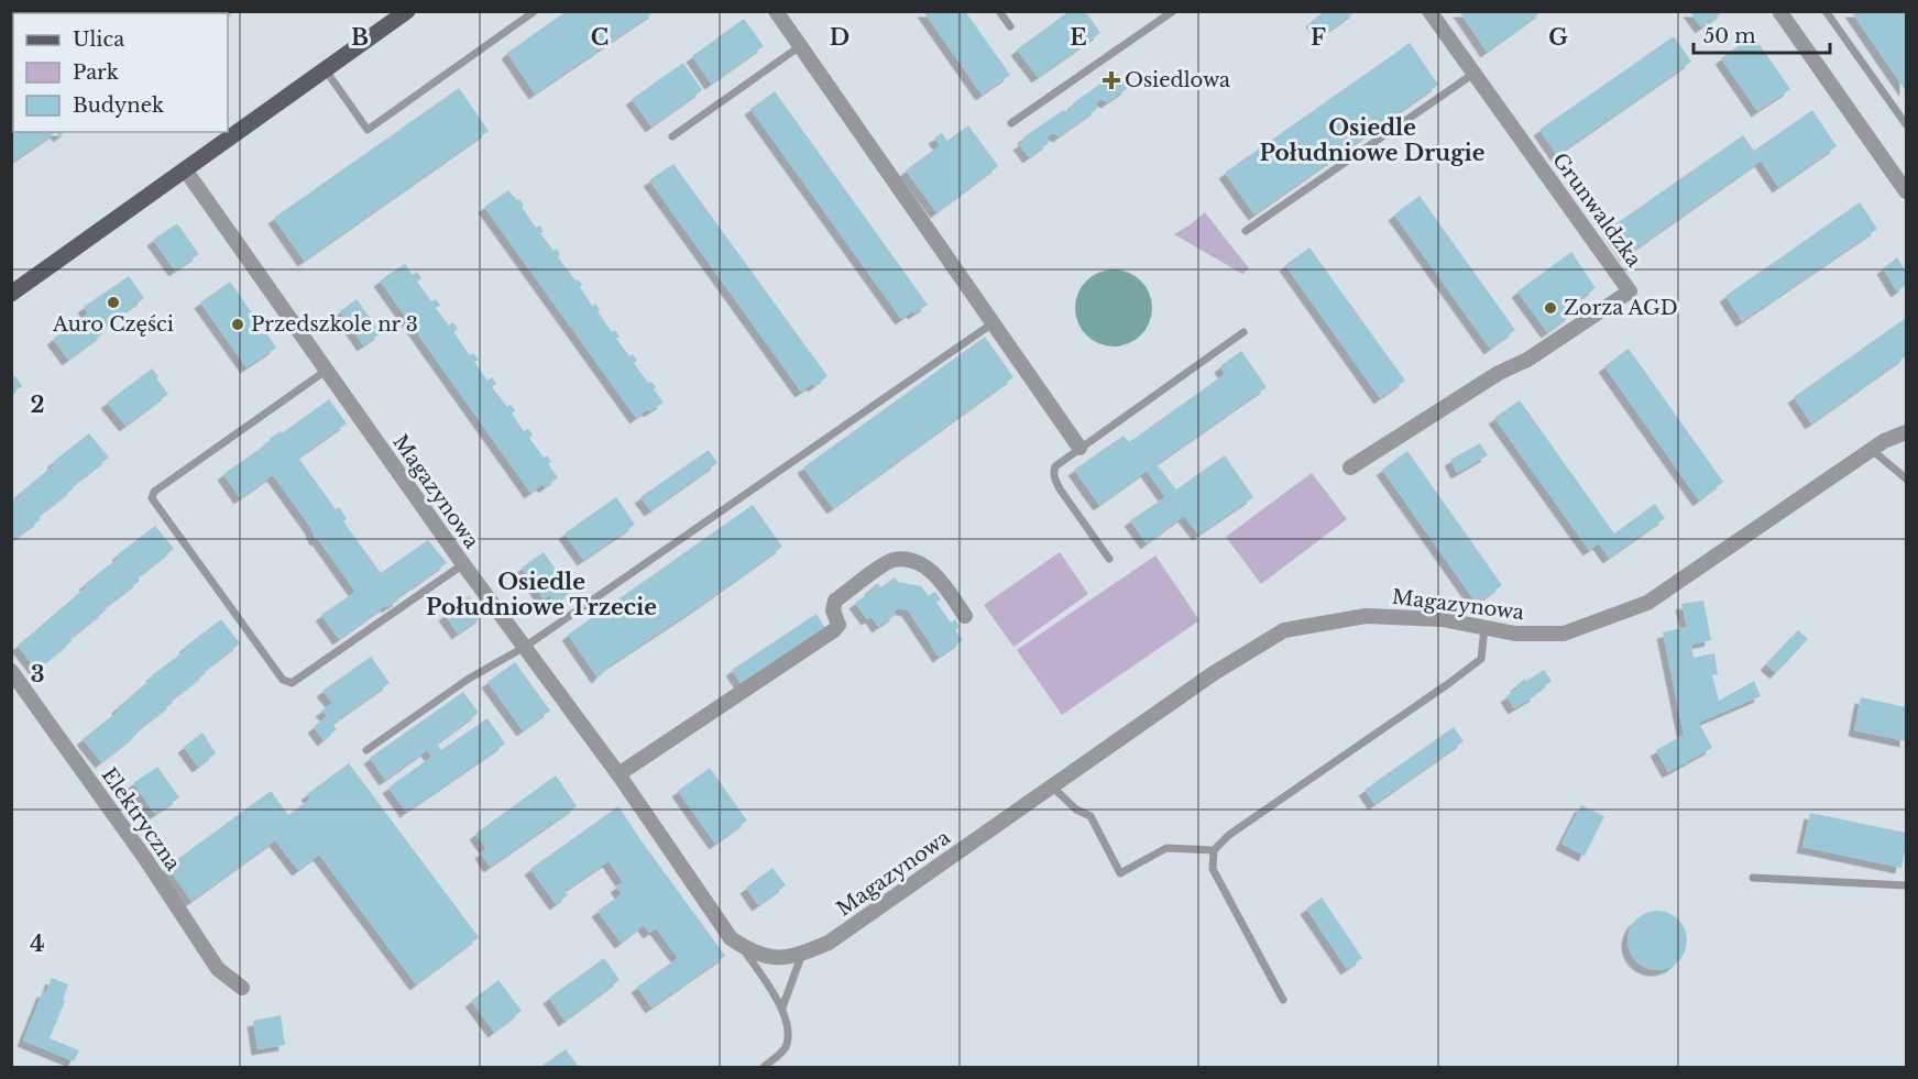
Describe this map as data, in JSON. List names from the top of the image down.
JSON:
{
  "streets": {
    "street": ["Grunwaldzka", "Magazynowa", "Elektryczna"]
  },
  "districts": ["Osiedle Południowe Drugie", "Osiedle Południowe Trzecie"],
  "places": {
    "health": ["Osiedlowa"],
    "other": ["Auro Części", "Zorza AGD", "Przedszkole nr 3"]
  },
  "legend": ["Ulica", "Park", "Budynek"],
  "scale_bar": "50 m",
  "grid": {
    "columns": [
      "B",
      "C",
      "D",
      "E",
      "F",
      "G"
    ],
    "rows": ["2", "3", "4"]
  }
}
